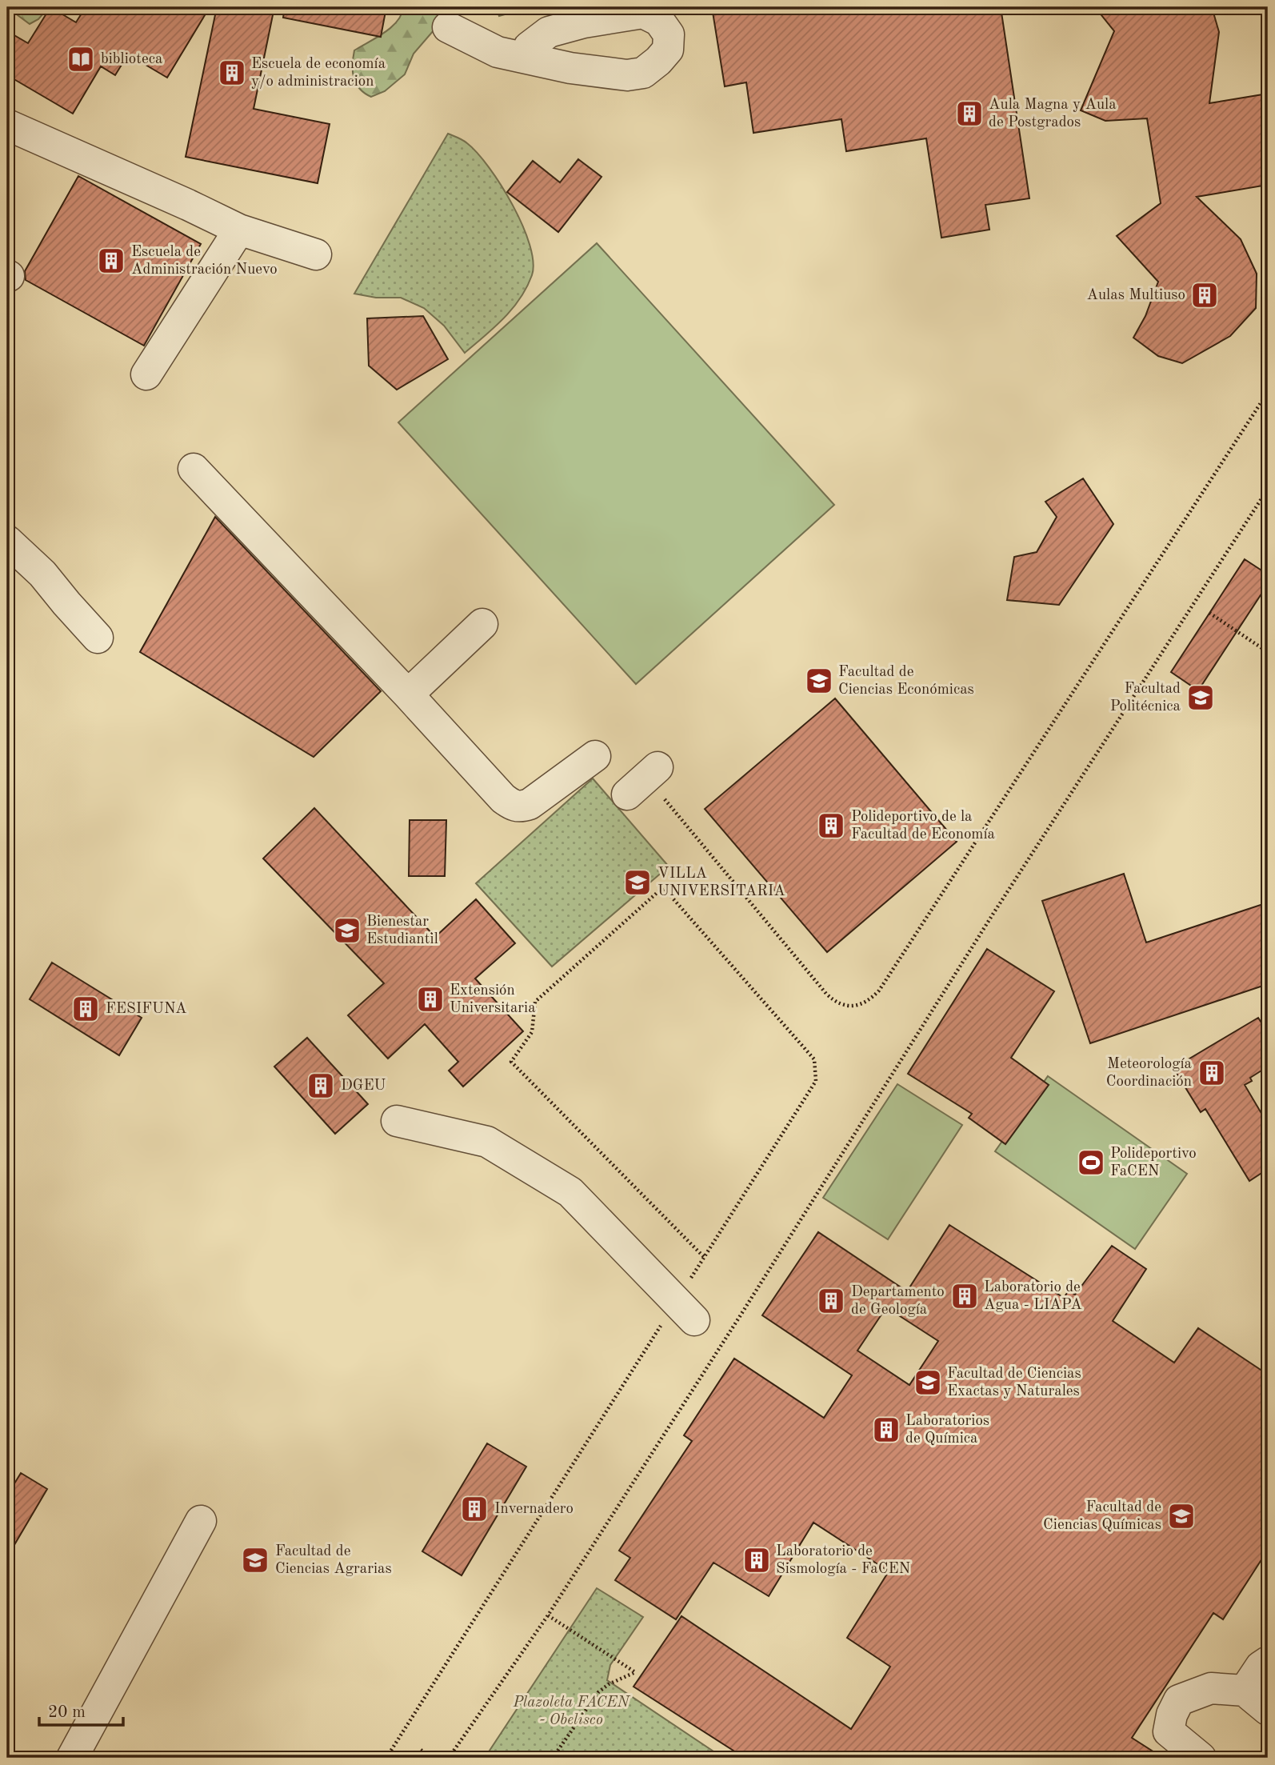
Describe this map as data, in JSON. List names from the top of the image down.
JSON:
{
  "parks": ["Plazoleta FACEN - Obelisco"],
  "places": {
    "library": ["biblioteca"],
    "building": [
      "Escuela de economía y/o administracion",
      "Aula Magna y Aula de Postgrados",
      "Escuela de Administración Nuevo",
      "Aulas Multiuso",
      "Polideportivo de la Facultad de Economía",
      "Extensión Universitaria",
      "FESIFUNA",
      "Meteorología Coordinación",
      "DGEU",
      "Laboratorio de Agua - LIAPA",
      "Departamento de Geología",
      "Laboratorios de Química",
      "Invernadero",
      "Laboratorio de Sismología - FaCEN"
    ],
    "school or university": [
      "Facultad de Ciencias Económicas",
      "Facultad Politécnica",
      "VILLA UNIVERSITARIA",
      "Bienestar Estudiantil",
      "Facultad de Ciencias Exactas y Naturales",
      "Facultad de Ciencias Químicas",
      "Facultad de Ciencias Agrarias"
    ],
    "sports": ["Polideportivo FaCEN"]
  },
  "scale_bar": "20 m"
}
